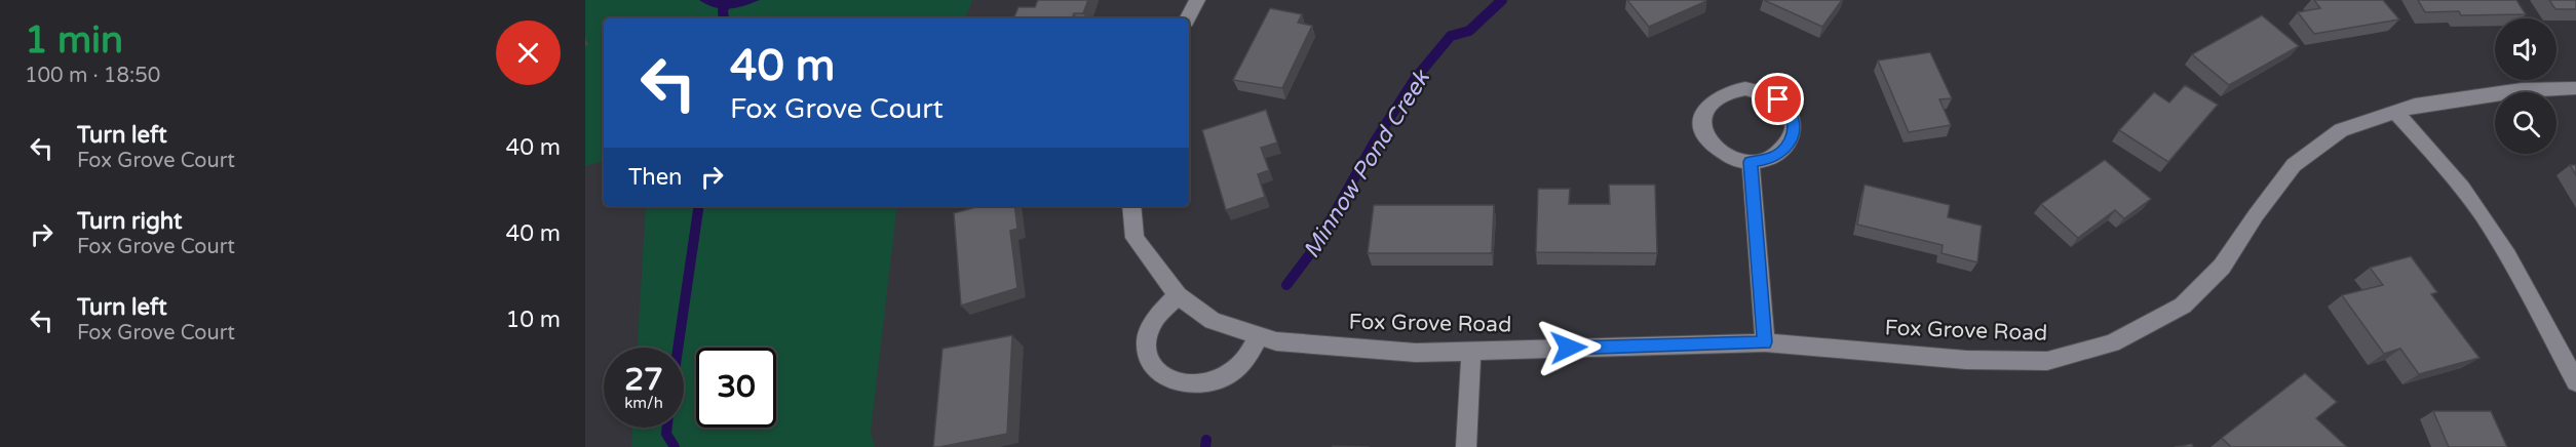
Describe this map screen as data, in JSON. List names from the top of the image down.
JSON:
{
  "streets": {
    "street": ["Fox Grove Road"]
  },
  "water": ["Minnow Pond Creek"],
  "page": {
    "heading": ["1 min", "100 m · 18:50"],
    "turn": ["40 m", "Fox Grove Court"],
    "list": [
      {
        "name": "Turn left",
        "note": "Fox Grove Court",
        "value": "40 m"
      },
      {
        "name": "Turn right",
        "note": "Fox Grove Court",
        "value": "40 m"
      },
      {
        "name": "Turn left",
        "note": "Fox Grove Court",
        "value": "10 m"
      }
    ],
    "then": "Then",
    "speed": "27 km/h",
    "limit": "30"
  }
}
